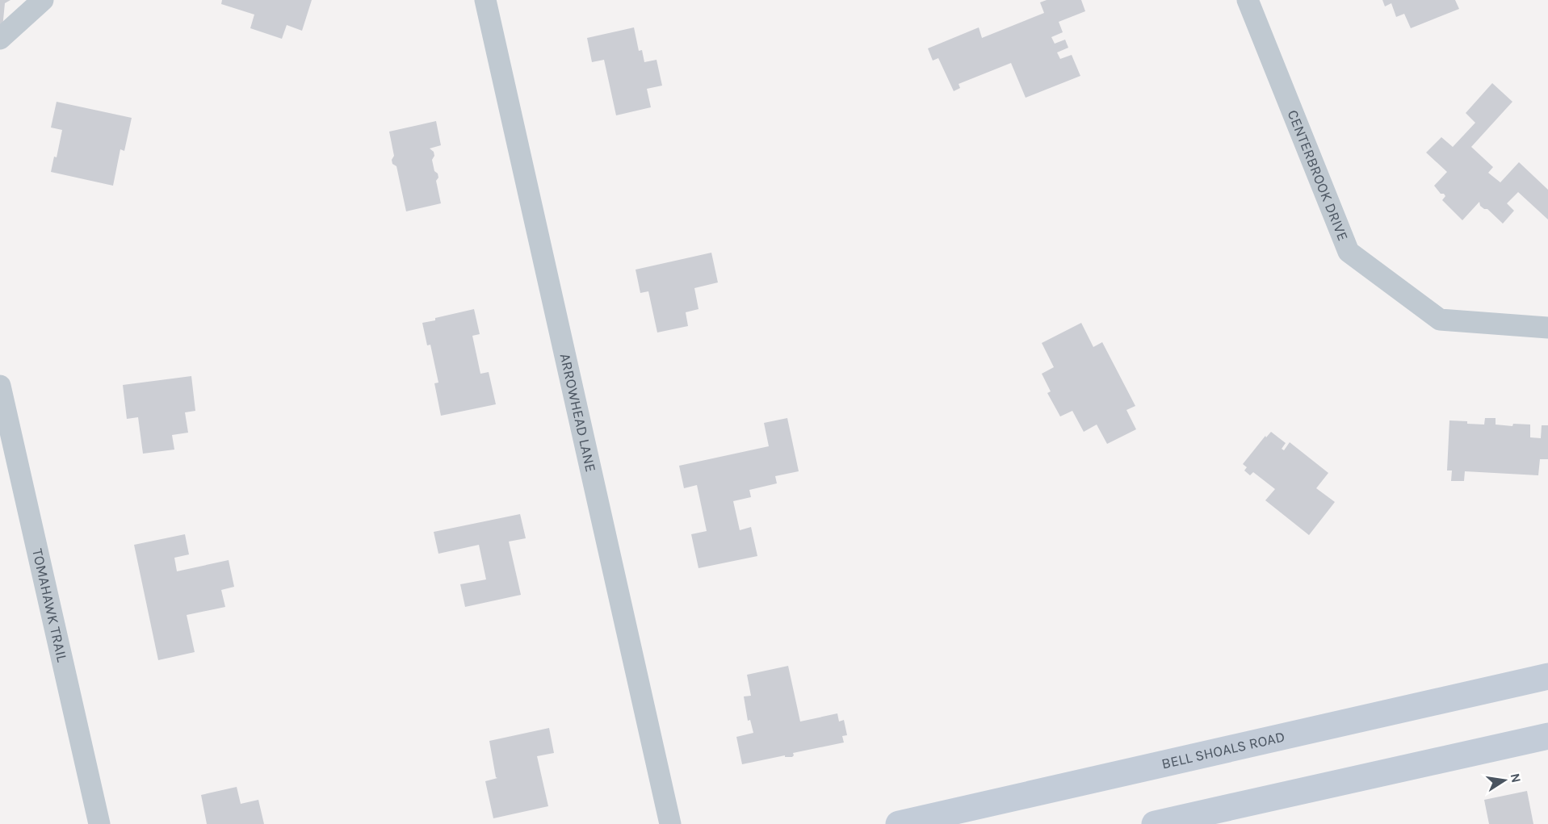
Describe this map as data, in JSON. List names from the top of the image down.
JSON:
{
  "streets": {
    "main road": ["BELL SHOALS ROAD"],
    "street": ["CENTERBROOK DRIVE", "ARROWHEAD LANE", "TOMAHAWK TRAIL"]
  },
  "north": "right"
}
